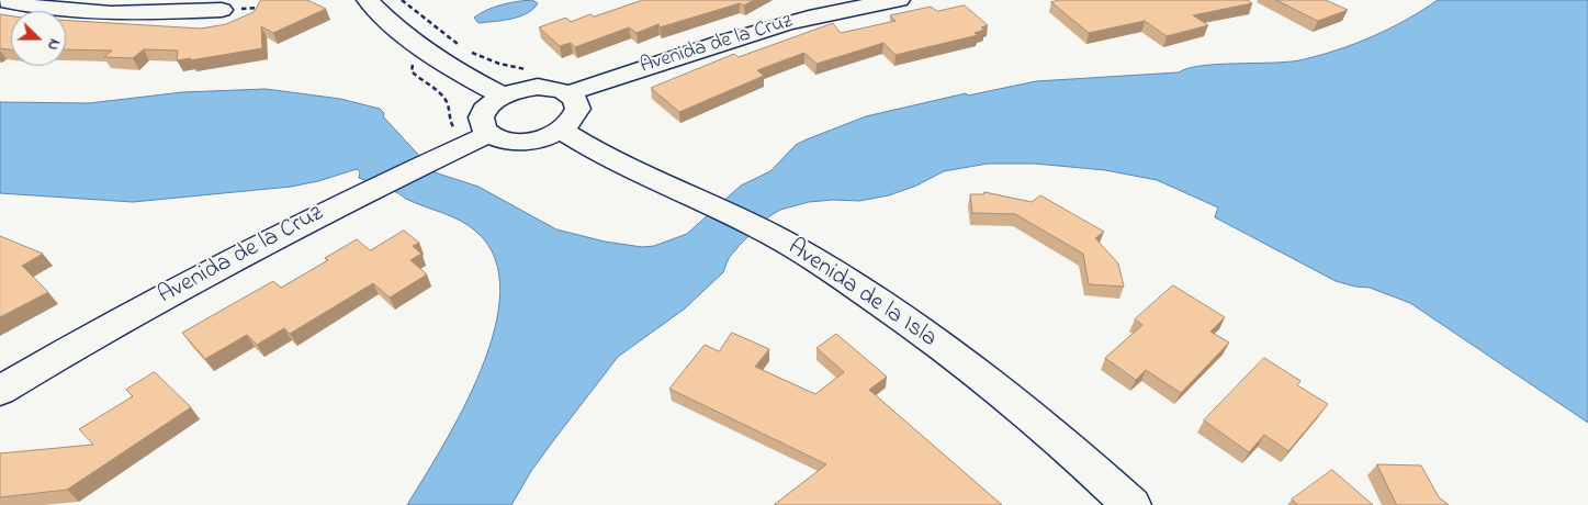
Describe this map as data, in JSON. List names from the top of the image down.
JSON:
{
  "streets": {
    "street": ["Avenida de la Cruz", "Avenida de la Isla"]
  },
  "north": "right"
}
